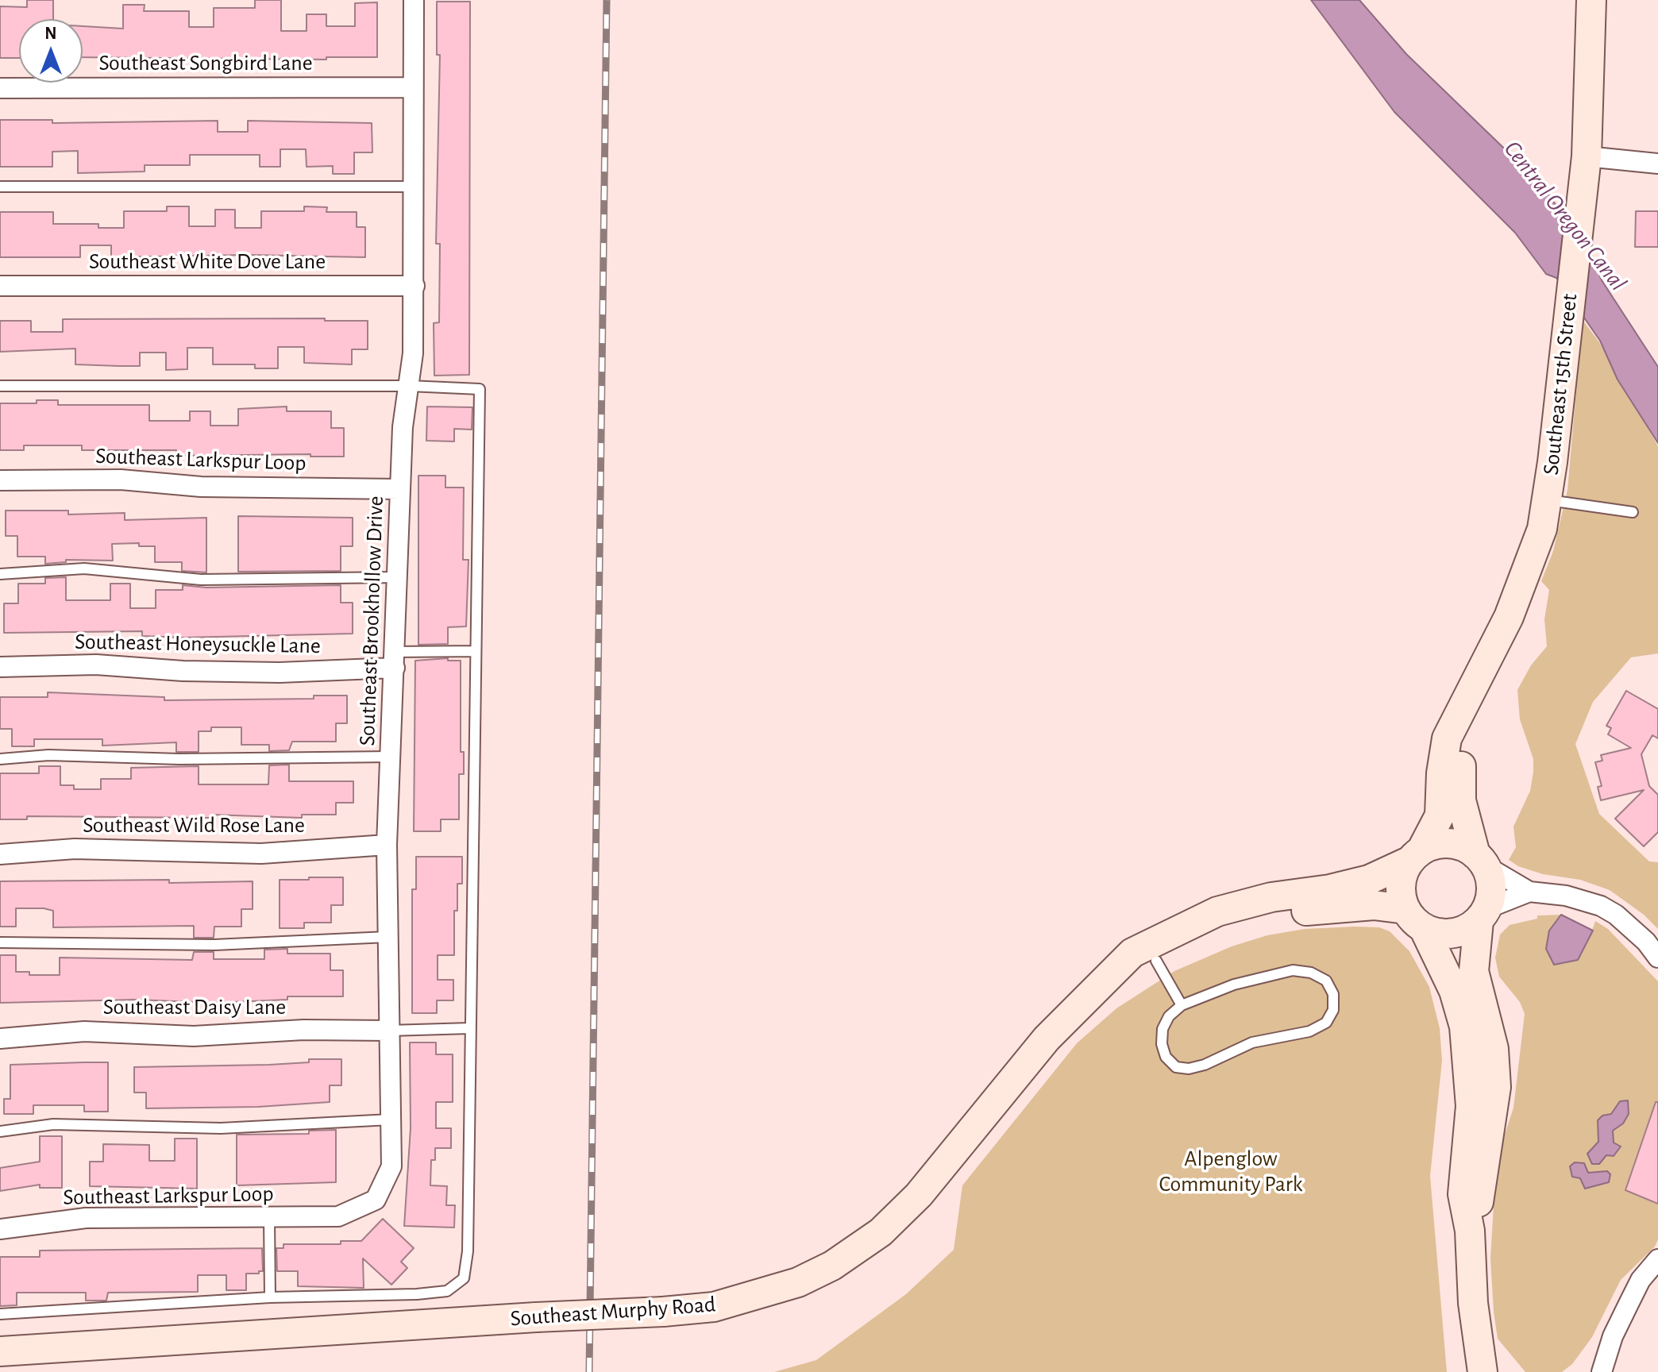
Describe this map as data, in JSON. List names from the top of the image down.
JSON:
{
  "streets": {
    "main road": ["Southeast 15th Street", "Southeast Murphy Road"],
    "street": [
      "Southeast Songbird Lane",
      "Southeast White Dove Lane",
      "Southeast Larkspur Loop",
      "Southeast Brookhollow Drive",
      "Southeast Honeysuckle Lane",
      "Southeast Wild Rose Lane",
      "Southeast Daisy Lane"
    ]
  },
  "crossings": [
    ["Southeast Songbird Lane", "Southeast Brookhollow Drive"],
    ["Southeast White Dove Lane", "Southeast Brookhollow Drive"],
    ["Southeast 15th Street", "Southeast Murphy Road"],
    ["Southeast Larkspur Loop", "Southeast Brookhollow Drive"],
    ["Southeast Brookhollow Drive", "Southeast Honeysuckle Lane"],
    ["Southeast Brookhollow Drive", "Southeast Wild Rose Lane"],
    ["Southeast Brookhollow Drive", "Southeast Daisy Lane"]
  ],
  "water": ["Central Oregon Canal"],
  "parks": ["Alpenglow Community Park"],
  "north": "top"
}
